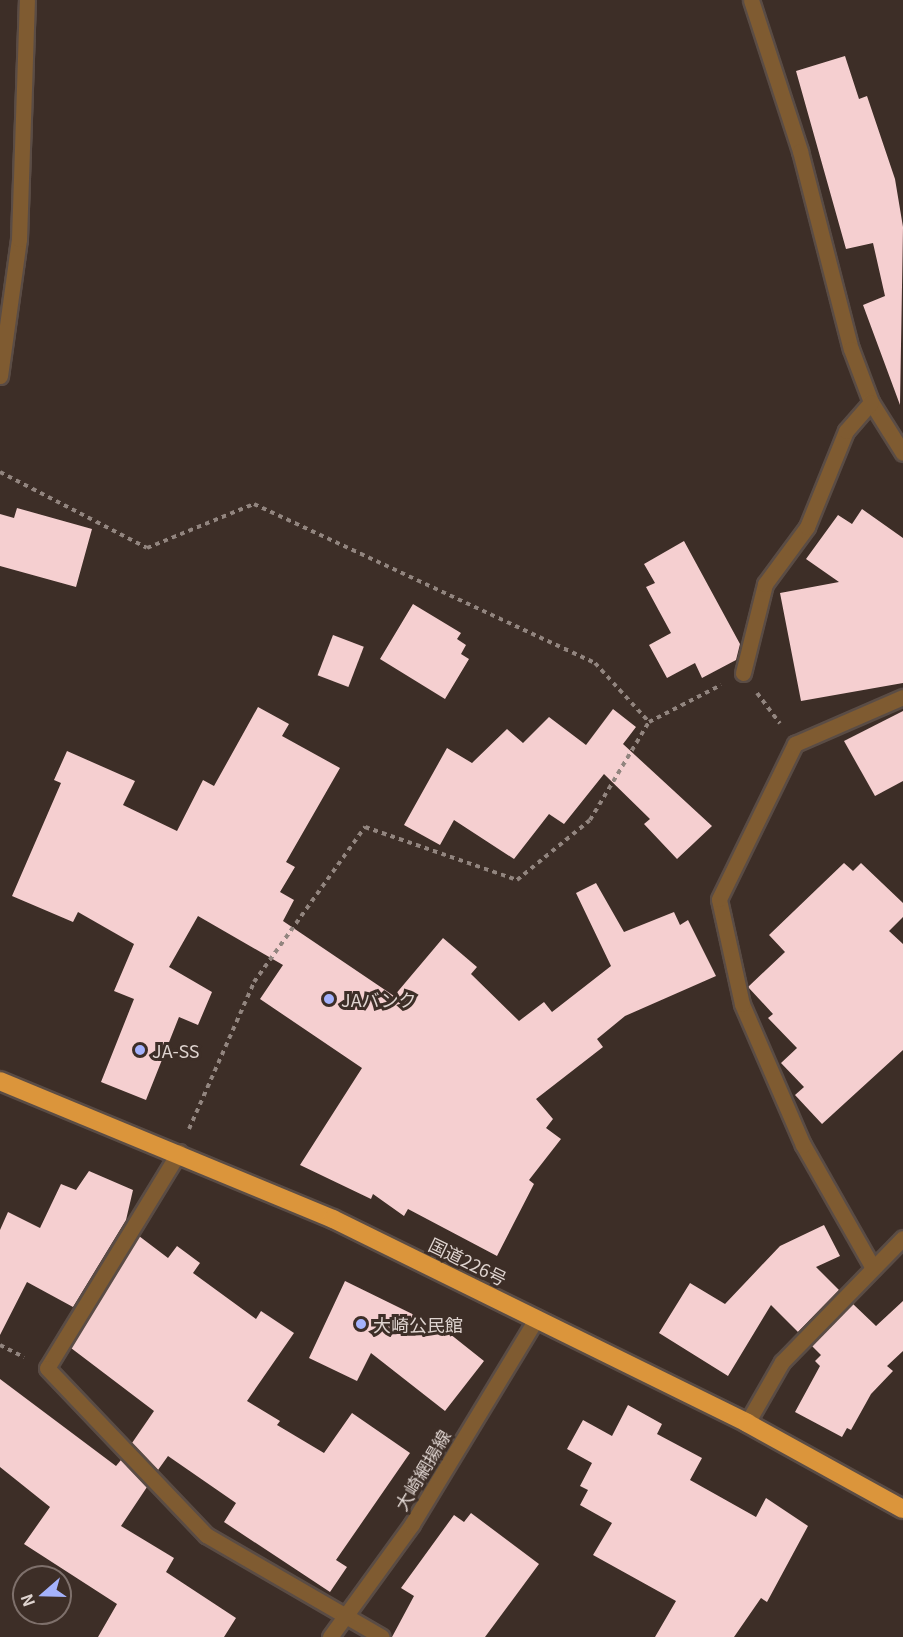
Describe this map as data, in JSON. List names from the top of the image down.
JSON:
{
  "streets": {
    "highway": ["国道226号"],
    "street": ["大崎網揚線"]
  },
  "crossings": [
    ["国道226号", "大崎網揚線"]
  ],
  "places": ["JAバンク", "JA-SS", "大崎公民館"],
  "north": "left"
}
